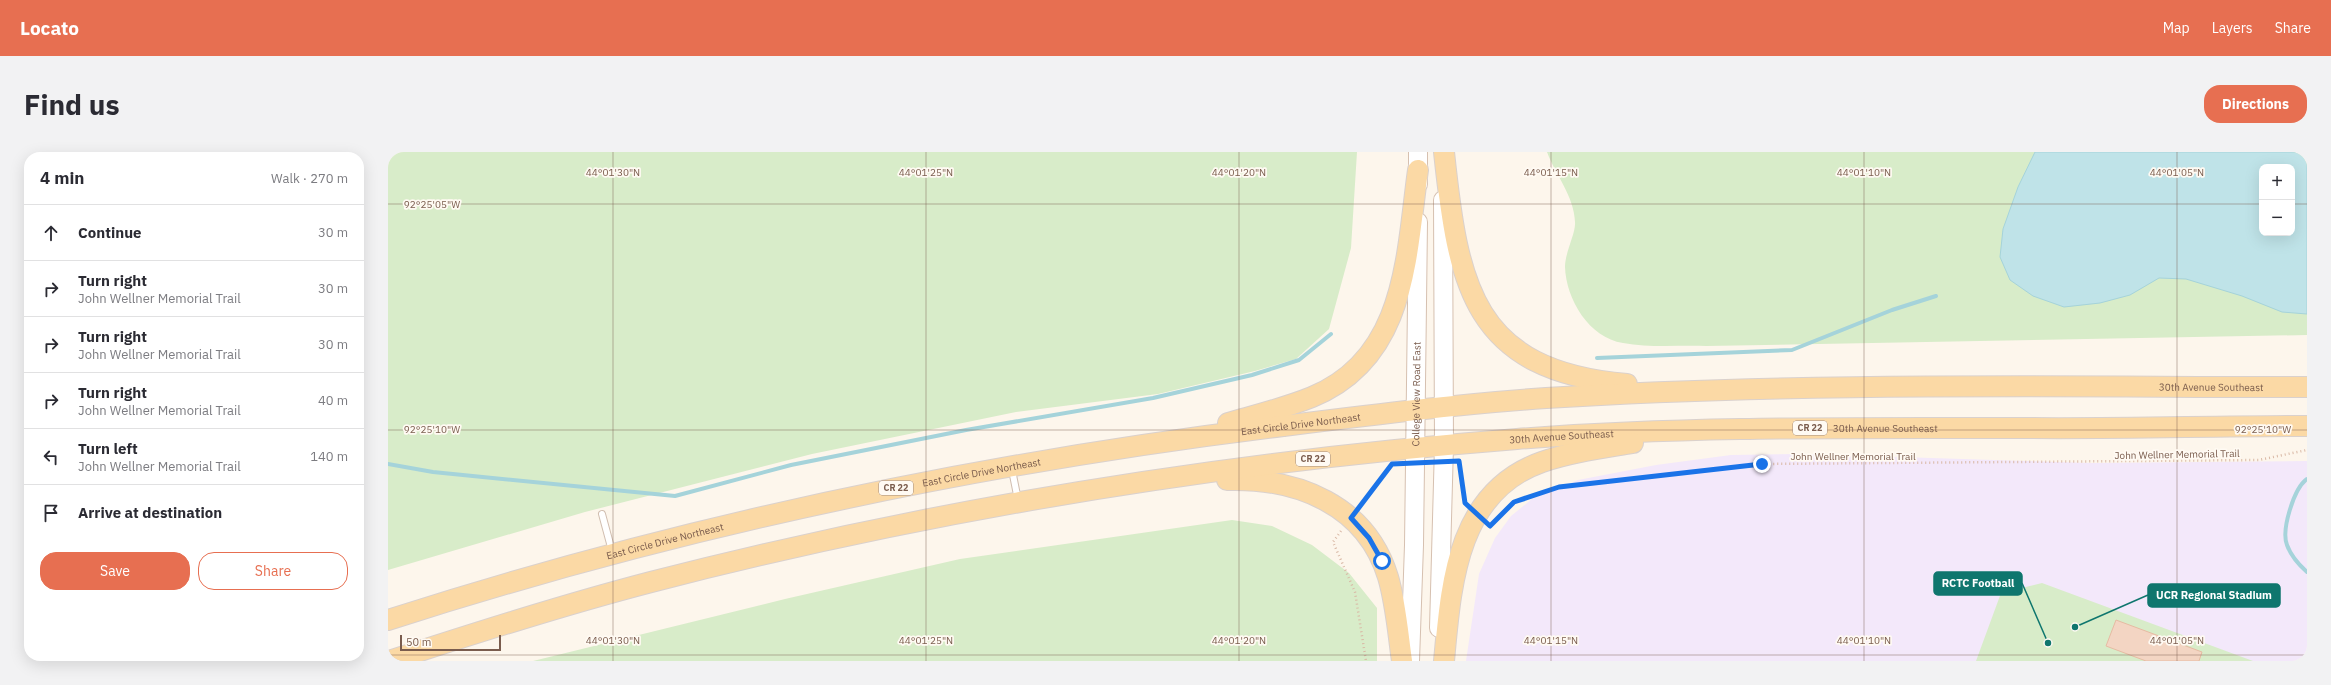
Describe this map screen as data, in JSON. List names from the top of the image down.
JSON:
{
  "streets": {
    "main road": [
      "30th Avenue Southeast",
      "College View Road East",
      "East Circle Drive Northeast",
      "CR 22"
    ],
    "path": ["John Wellner Memorial Trail"]
  },
  "crossings": [
    ["30th Avenue Southeast", "College View Road East"],
    ["30th Avenue Southeast", "East Circle Drive Northeast"],
    ["30th Avenue Southeast", "CR 22"],
    ["30th Avenue Southeast", "John Wellner Memorial Trail"],
    ["College View Road East", "East Circle Drive Northeast"],
    ["College View Road East", "CR 22"]
  ],
  "places": ["UCR Regional Stadium", "RCTC Football"],
  "scale_bar": "50 m",
  "page": {
    "header": "Locato",
    "nav": ["Map", "Layers", "Share"],
    "buttons": [
      "Directions",
      ["Save", "Share"]
    ],
    "title": "Find us",
    "heading": ["4 min", "Walk · 270 m"],
    "map_buttons": ["+", "−"],
    "list": [
      ["Continue", "30 m"],
      ["Turn right", "John Wellner Memorial Trail", "30 m"],
      ["Turn right", "John Wellner Memorial Trail", "30 m"],
      ["Turn right", "John Wellner Memorial Trail", "40 m"],
      ["Turn left", "John Wellner Memorial Trail", "140 m"],
      "Arrive at destination"
    ],
    "scale": "50 m"
  },
  "coordinates": [
    "44°01'30\"N",
    "44°01'25\"N",
    "44°01'20\"N",
    "44°01'15\"N",
    "44°01'10\"N",
    "44°01'05\"N",
    "92°25'05\"W",
    "92°25'10\"W"
  ]
}
